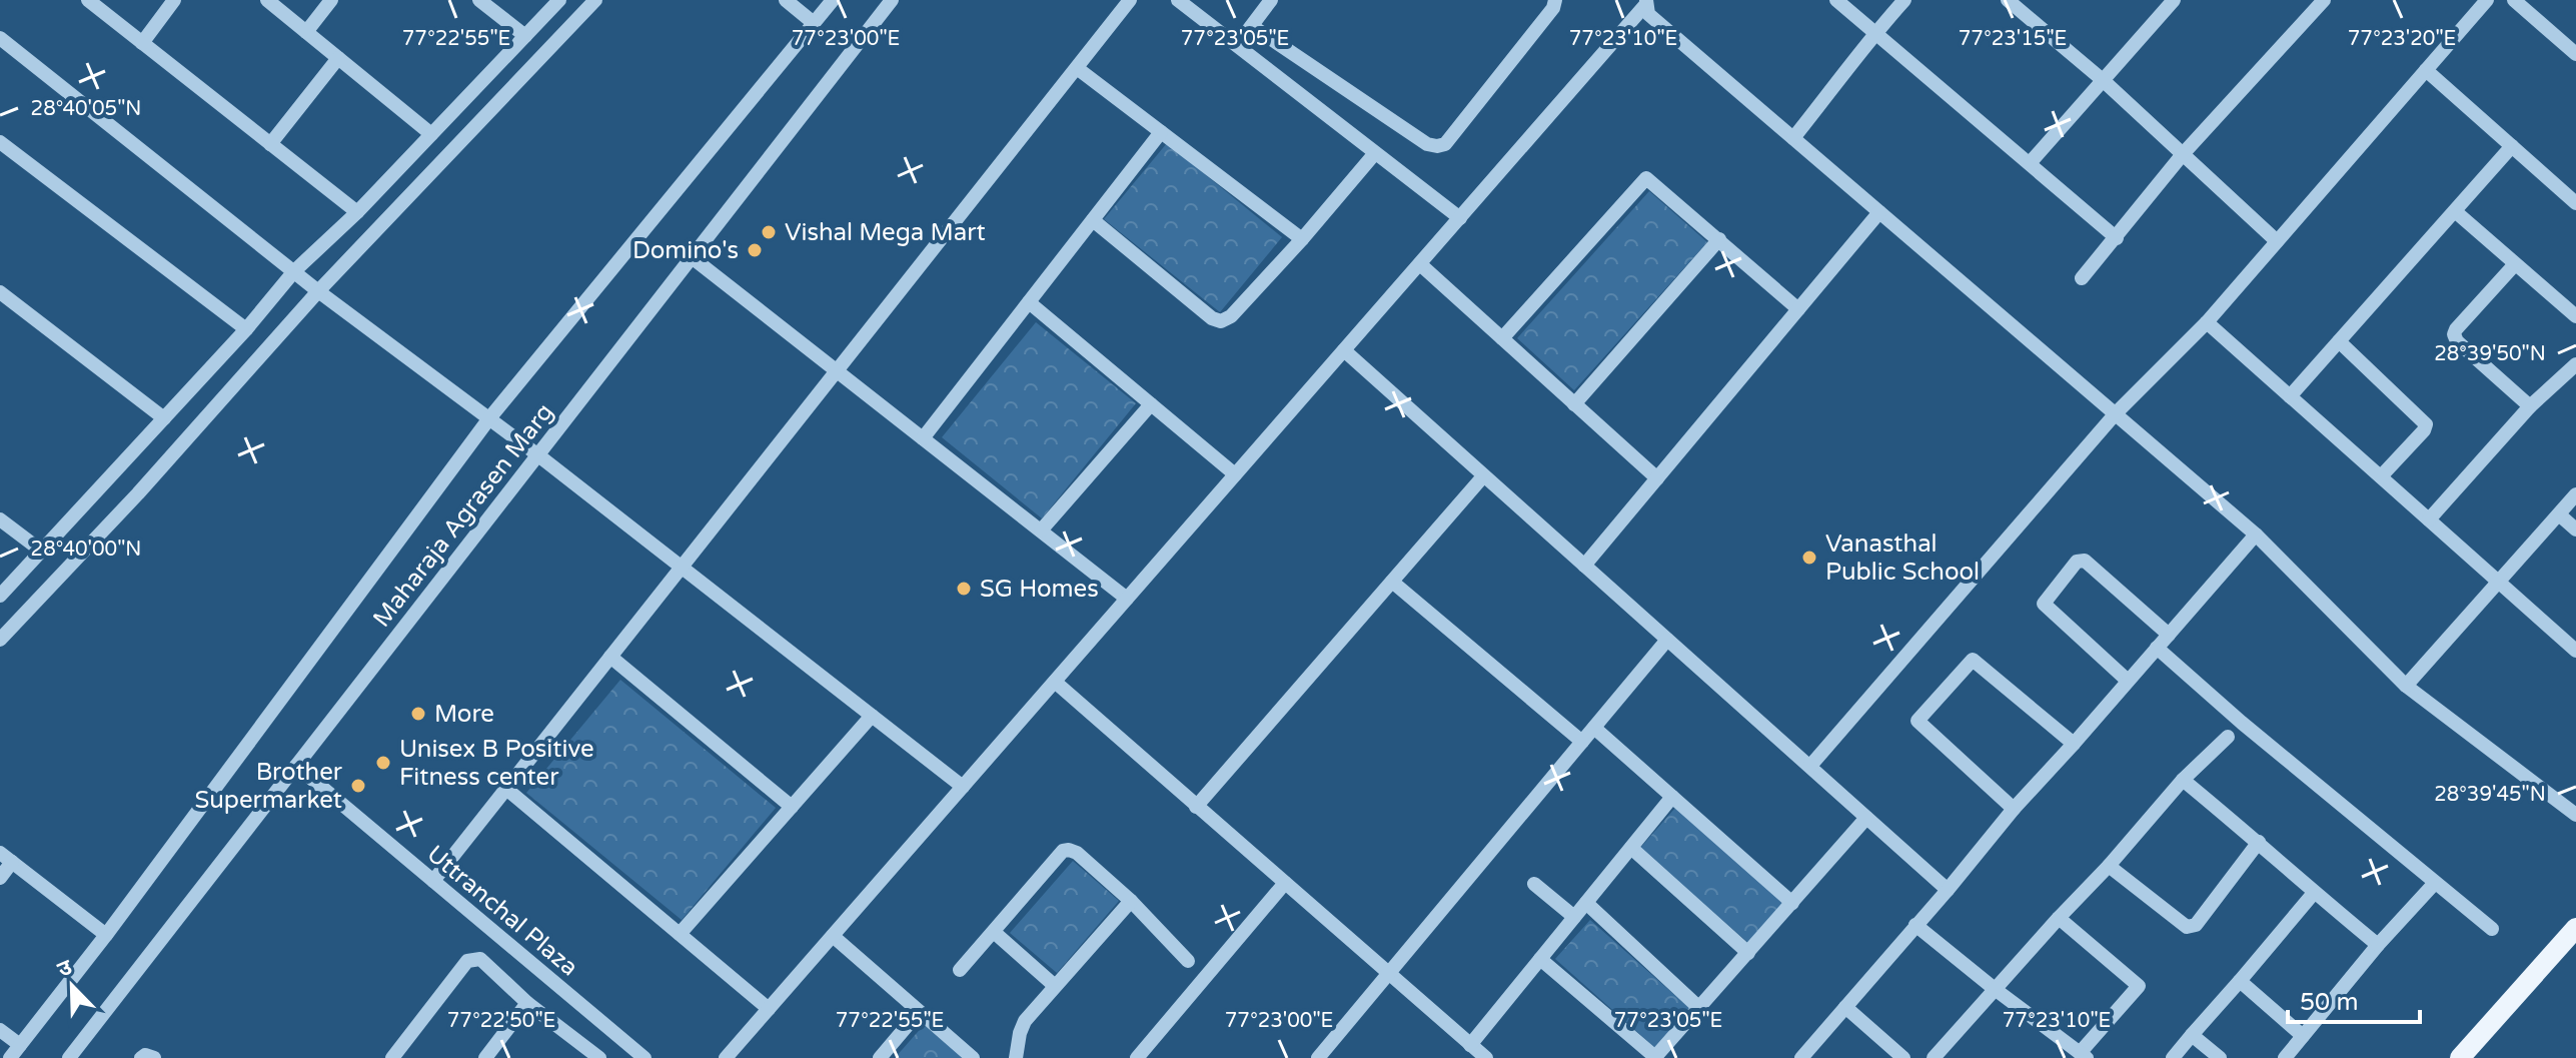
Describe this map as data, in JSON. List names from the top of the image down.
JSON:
{
  "streets": {
    "street": ["Maharaja Agrasen Marg", "Uttranchal Plaza"]
  },
  "crossings": [
    ["Maharaja Agrasen Marg", "Uttranchal Plaza"]
  ],
  "places": [
    "Vishal Mega Mart",
    "Domino's",
    "Vanasthal Public School",
    "SG Homes",
    "More",
    "Unisex B Positive Fitness center",
    "Brother Supermarket"
  ],
  "scale_bar": "50 m",
  "north": "top left",
  "coordinates": [
    "77°22'55\"E",
    "77°23'00\"E",
    "77°23'05\"E",
    "77°23'10\"E",
    "77°23'15\"E",
    "77°23'20\"E",
    "28°40'05\"N",
    "28°39'50\"N",
    "28°40'00\"N",
    "28°39'45\"N",
    "77°22'50\"E"
  ]
}
